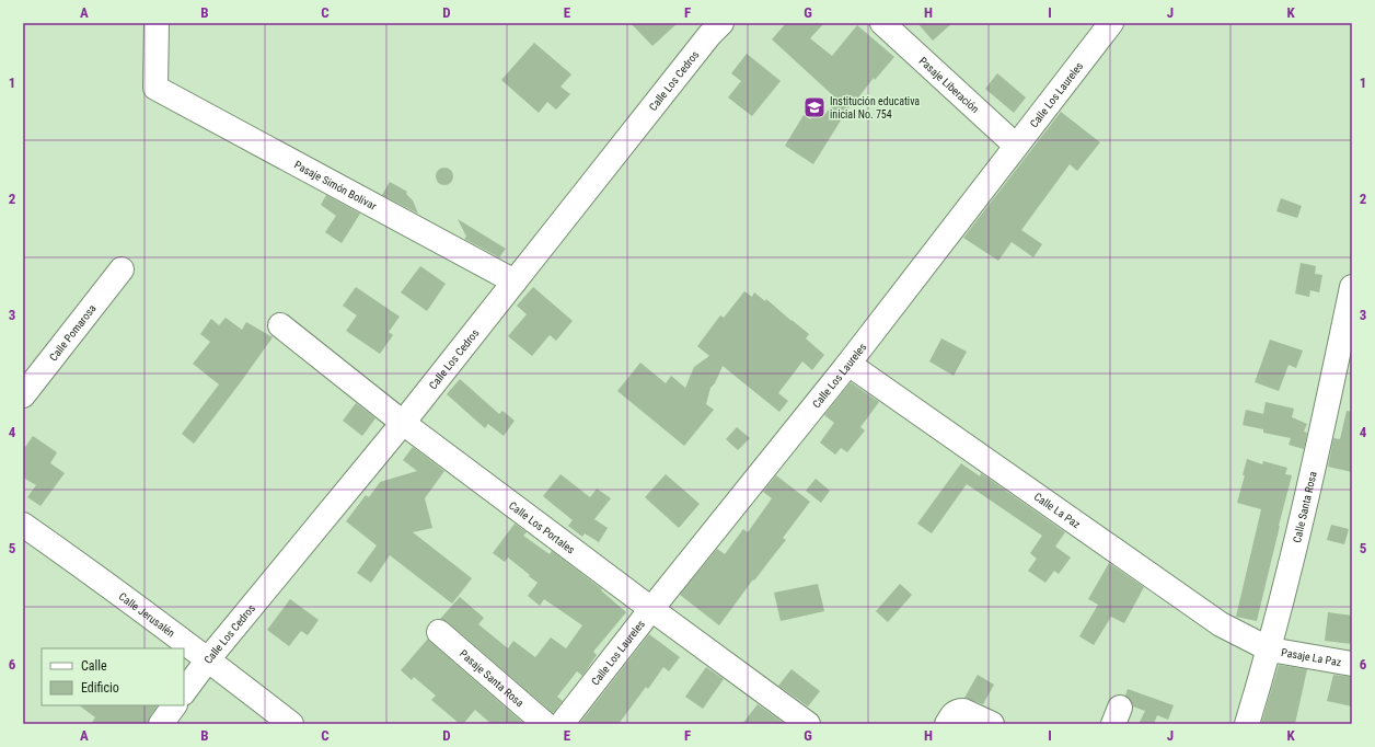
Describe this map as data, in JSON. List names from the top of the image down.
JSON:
{
  "streets": {
    "street": [
      "Calle Los Cedros",
      "Pasaje Liberación",
      "Calle Los Laureles",
      "Pasaje Simón Bolívar",
      "Calle Pomarosa",
      "Calle Santa Rosa",
      "Calle La Paz",
      "Calle Los Portales",
      "Calle Jerusalén",
      "Pasaje La Paz",
      "Pasaje Santa Rosa"
    ]
  },
  "crossings": [
    ["Calle Los Cedros", "Pasaje Simón Bolívar"],
    ["Calle Los Cedros", "Calle Los Portales"],
    ["Calle Los Cedros", "Calle Jerusalén"],
    ["Pasaje Liberación", "Calle Los Laureles"],
    ["Calle Los Laureles", "Calle La Paz"],
    ["Calle Los Laureles", "Calle Los Portales"],
    ["Calle Santa Rosa", "Calle La Paz"],
    ["Calle Santa Rosa", "Pasaje La Paz"],
    ["Calle La Paz", "Pasaje La Paz"]
  ],
  "places": {
    "school or university": ["Institución educativa inicial No. 754"]
  },
  "legend": ["Calle", "Edificio"],
  "grid": {
    "columns": [
      "A",
      "B",
      "C",
      "D",
      "E",
      "F",
      "G",
      "H",
      "I",
      "J",
      "K"
    ],
    "rows": [
      "1",
      "2",
      "3",
      "4",
      "5",
      "6"
    ]
  }
}
